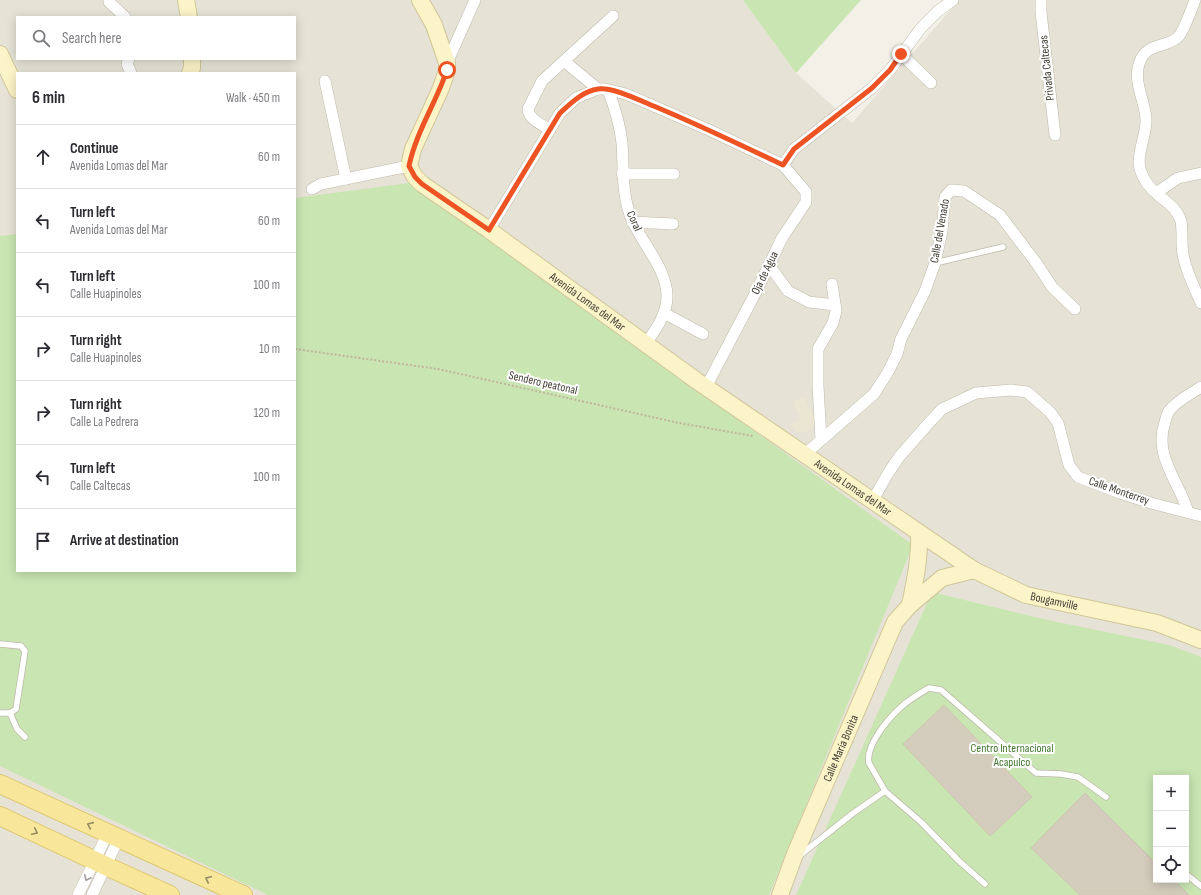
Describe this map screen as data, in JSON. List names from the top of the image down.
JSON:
{
  "streets": {
    "main road": ["Avenida Lomas del Mar", "Bougamville", "Calle María Bonita"],
    "street": [
      "Privada Caltecas",
      "Coral",
      "Calle del Venado",
      "Oja de Agua",
      "Calle Monterrey"
    ],
    "path": ["Sendero peatonal"]
  },
  "crossings": [
    ["Coral", "Avenida Lomas del Mar"],
    ["Calle del Venado", "Avenida Lomas del Mar"],
    ["Oja de Agua", "Avenida Lomas del Mar"],
    ["Avenida Lomas del Mar", "Calle Monterrey"],
    ["Avenida Lomas del Mar", "Bougamville"],
    ["Bougamville", "Calle María Bonita"]
  ],
  "parks": ["Centro Internacional Acapulco"],
  "page": {
    "search": "Search here",
    "heading": ["6 min", "Walk · 450 m"],
    "list": [
      ["Continue", "Avenida Lomas del Mar", "60 m"],
      ["Turn left", "Avenida Lomas del Mar", "60 m"],
      ["Turn left", "Calle Huapinoles", "100 m"],
      ["Turn right", "Calle Huapinoles", "10 m"],
      ["Turn right", "Calle La Pedrera", "120 m"],
      ["Turn left", "Calle Caltecas", "100 m"],
      "Arrive at destination"
    ],
    "map_buttons": ["+", "−"]
  }
}
